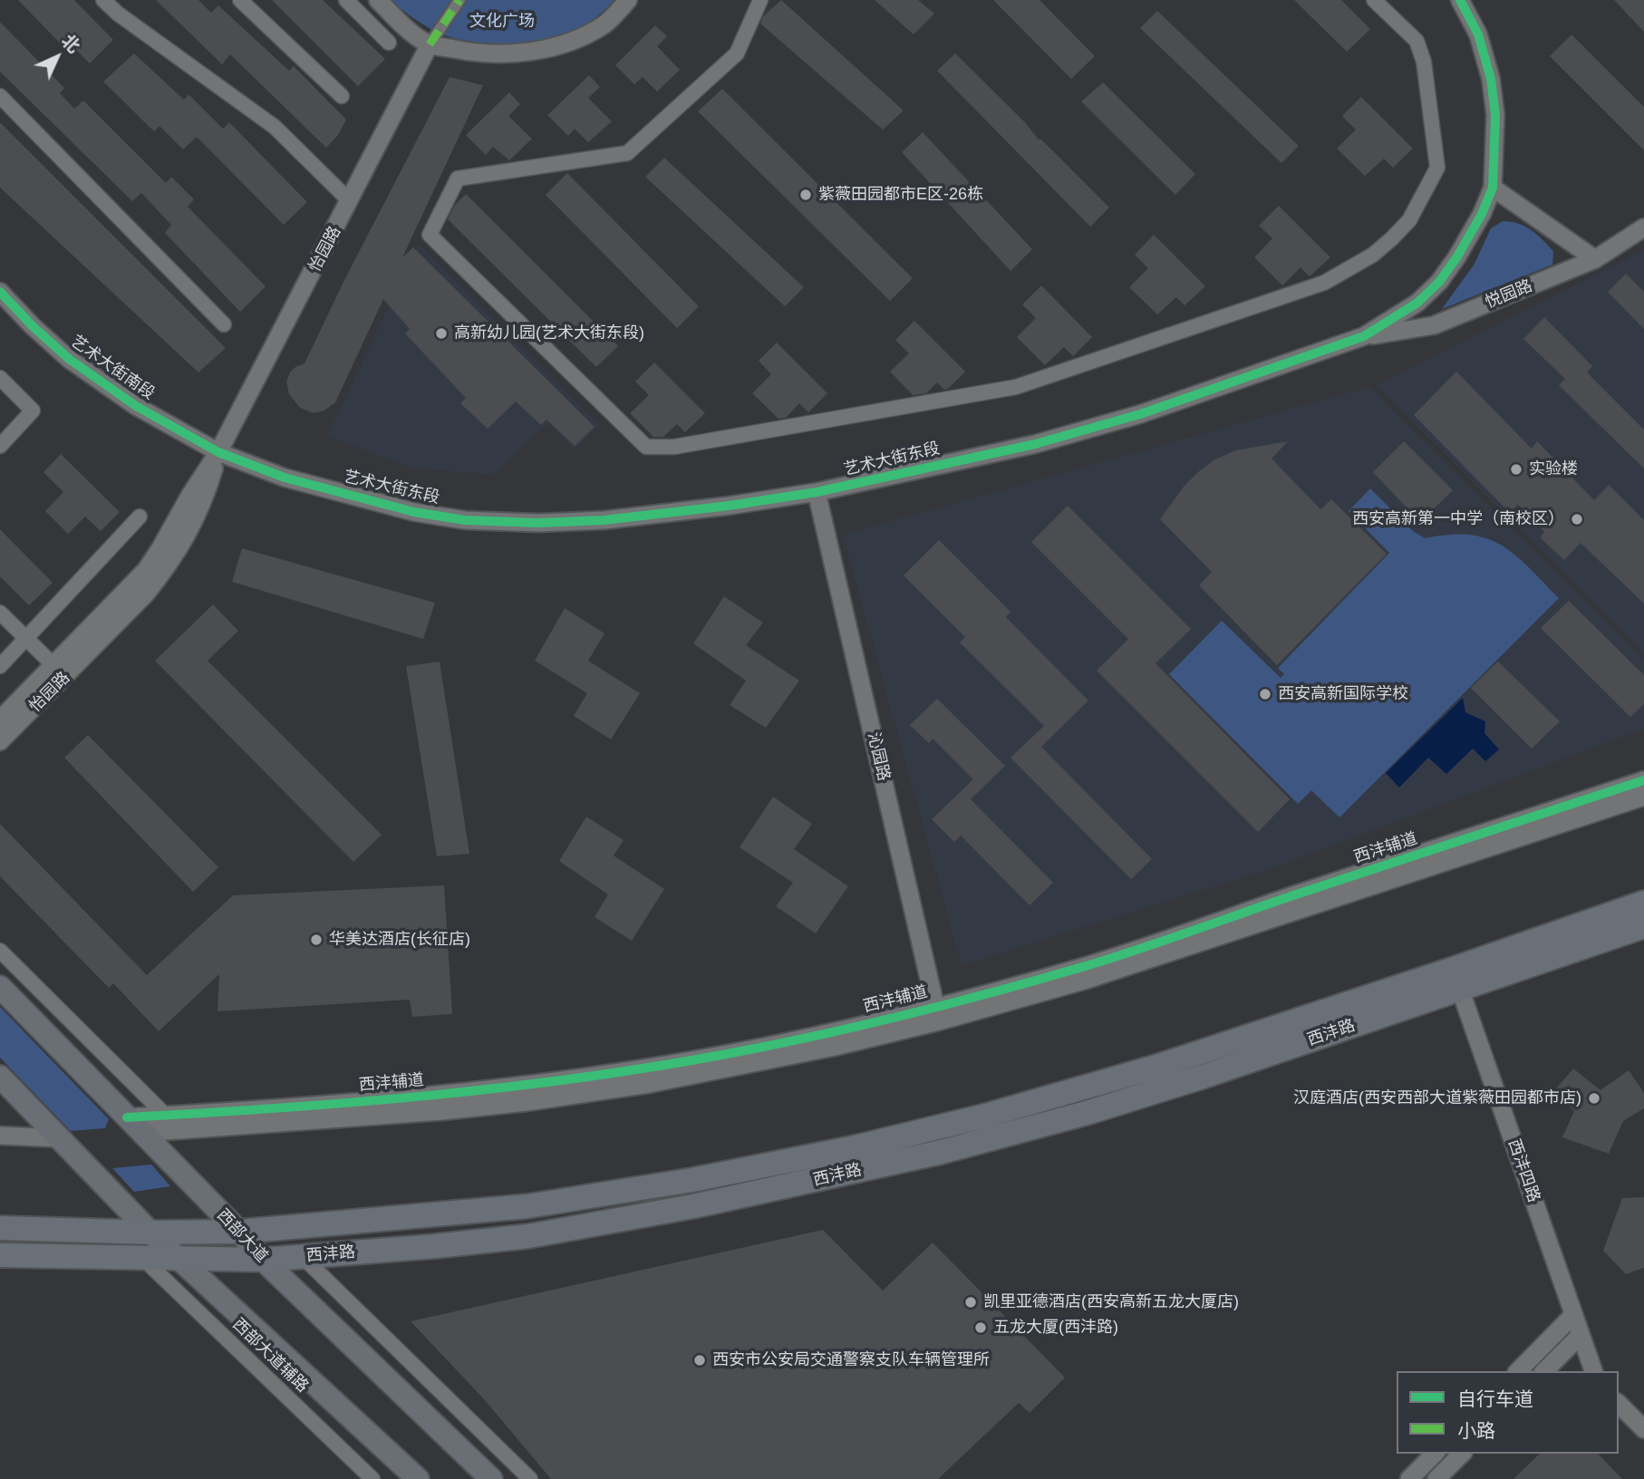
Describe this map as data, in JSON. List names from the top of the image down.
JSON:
{
  "streets": {
    "highway": ["西沣路"],
    "main road": ["西部大道"],
    "street": [
      "怡园路",
      "悦园路",
      "艺术大街南段",
      "艺术大街东段",
      "沁园路",
      "西沣辅道",
      "西沣四路",
      "西部大道辅路"
    ]
  },
  "crossings": [
    ["怡园路", "艺术大街南段"],
    ["怡园路", "艺术大街东段"],
    ["悦园路", "艺术大街东段"],
    ["艺术大街南段", "艺术大街东段"],
    ["艺术大街东段", "沁园路"],
    ["沁园路", "西沣辅道"],
    ["西沣辅道", "西部大道"],
    ["西沣路", "西沣四路"],
    ["西沣路", "西部大道"],
    ["西沣路", "西部大道辅路"]
  ],
  "parks": ["文化广场"],
  "places": [
    "紫薇田园都市E区-26栋",
    "高新幼儿园(艺术大街东段)",
    "实验楼",
    "西安高新第一中学（南校区）",
    "西安高新国际学校",
    "华美达酒店(长征店)",
    "汉庭酒店(西安西部大道紫薇田园都市店)",
    "凯里亚德酒店(西安高新五龙大厦店)",
    "五龙大厦(西沣路)",
    "西安市公安局交通警察支队车辆管理所"
  ],
  "legend": ["自行车道", "小路"],
  "north": "top right"
}
